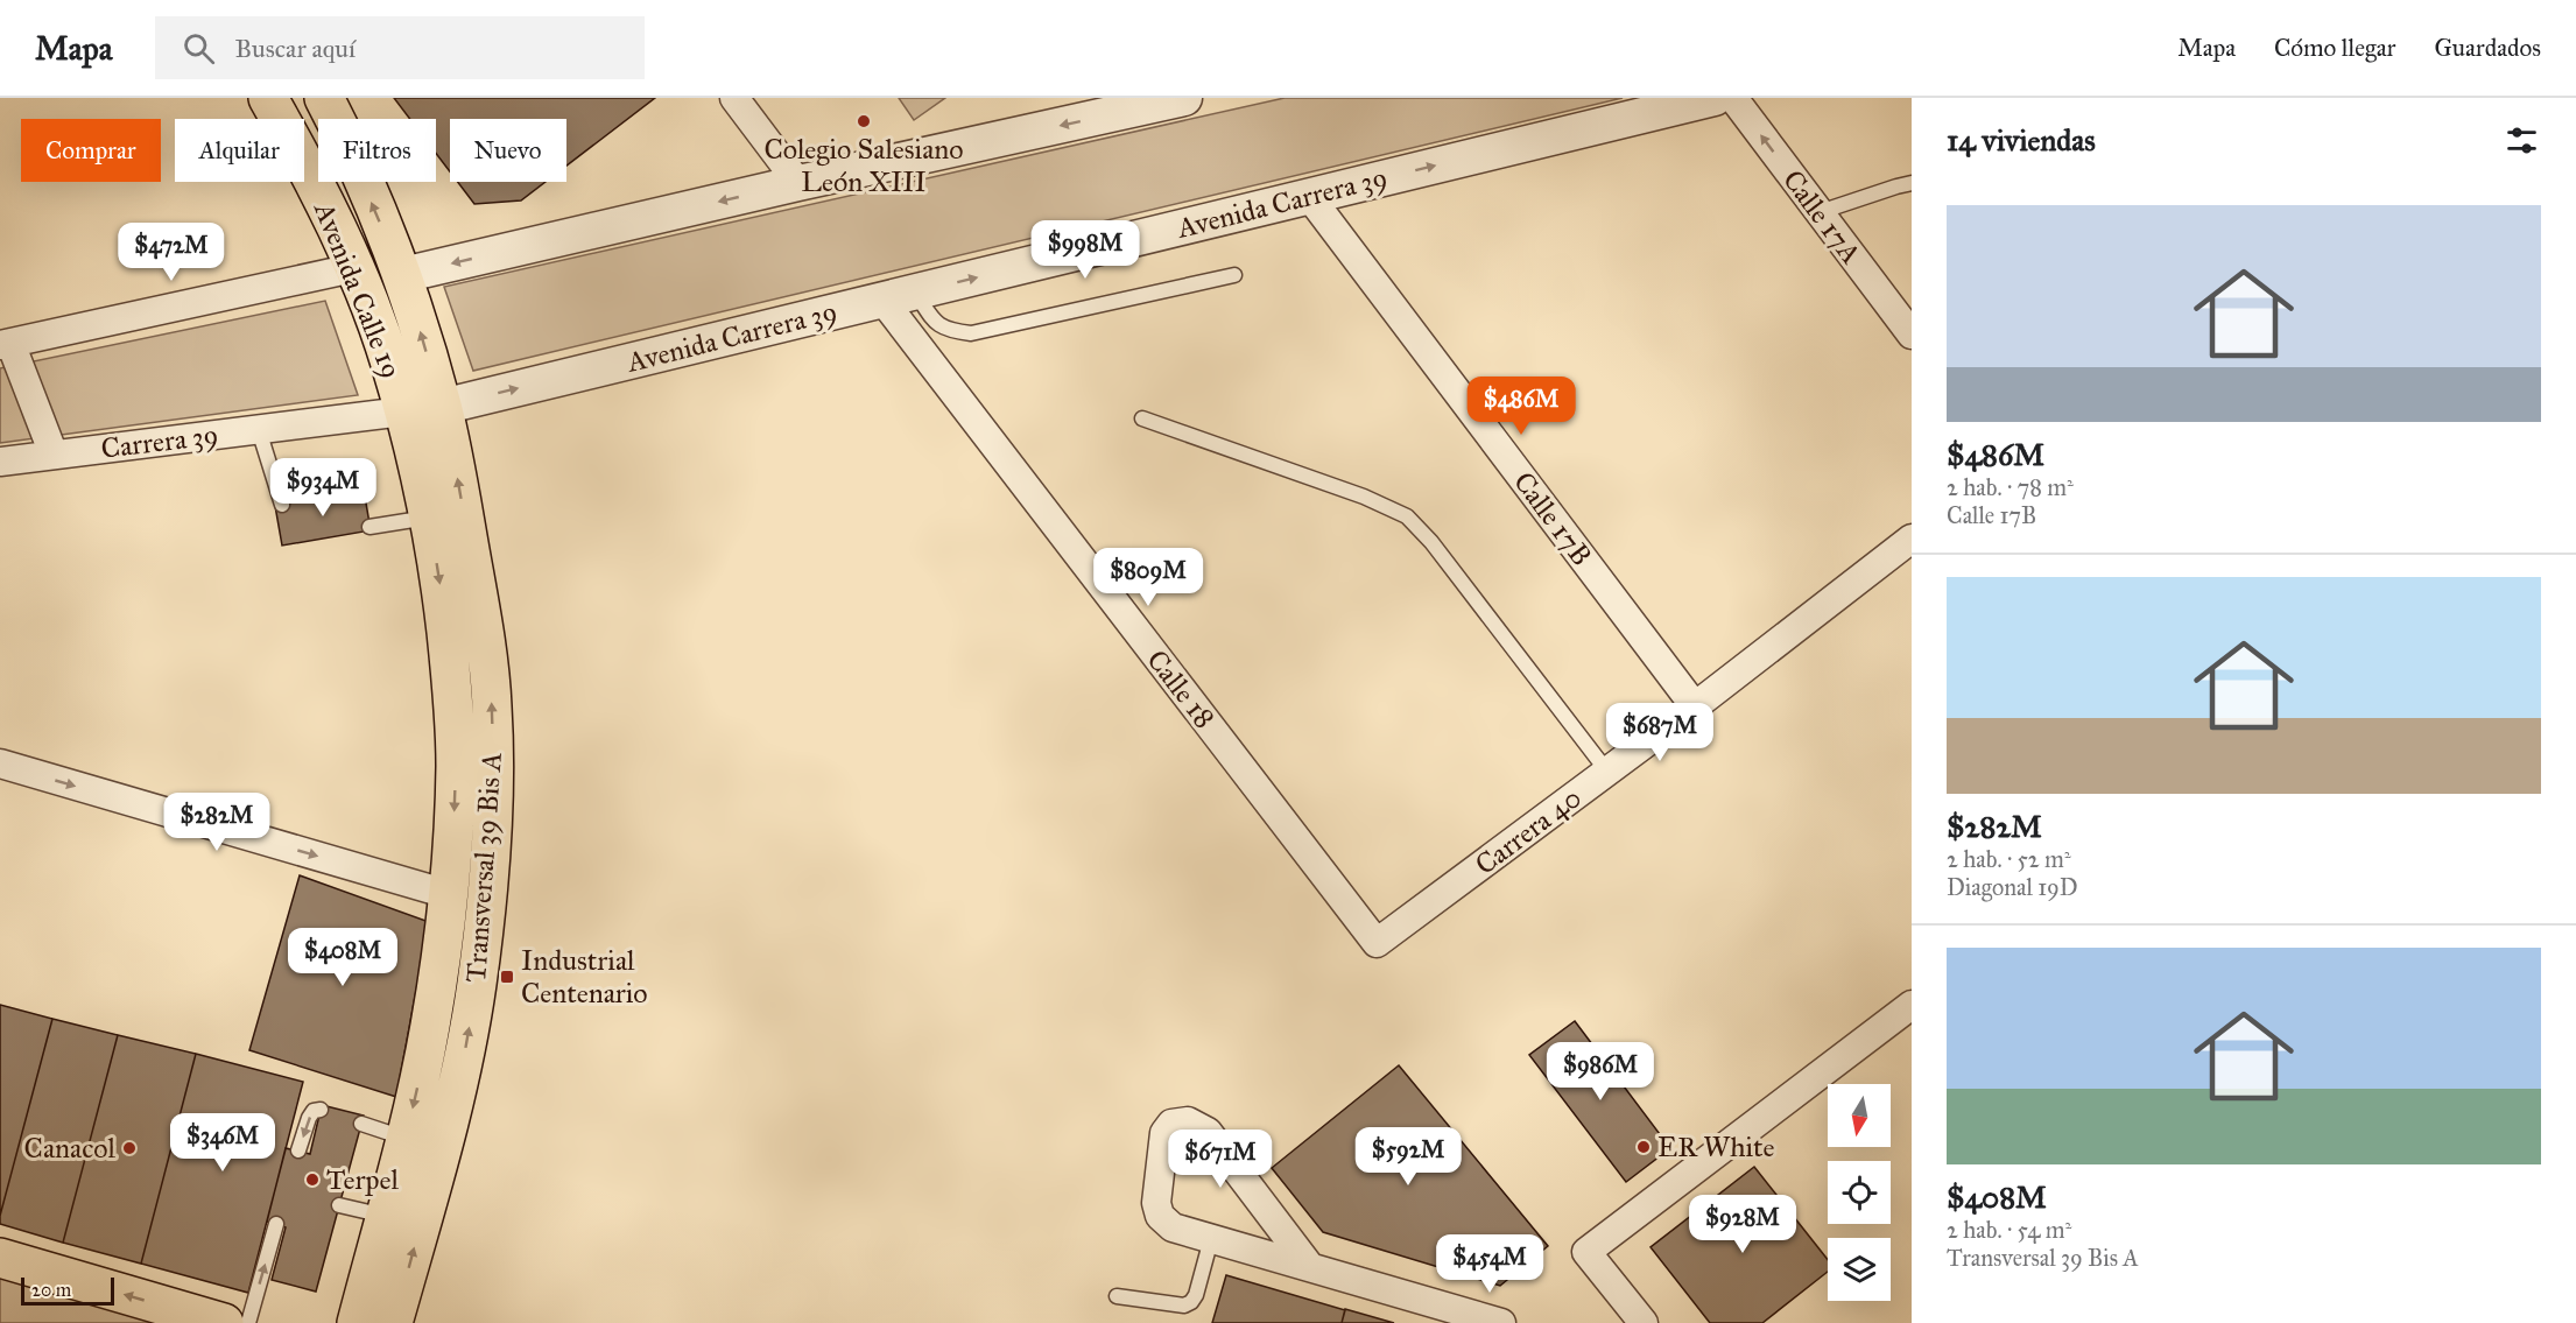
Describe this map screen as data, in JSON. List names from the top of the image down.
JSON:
{
  "streets": {
    "main road": ["Avenida Calle 19", "Transversal 39 Bis A"],
    "street": [
      "Avenida Carrera 39",
      "Calle 17A",
      "Carrera 39",
      "Calle 17B",
      "Calle 18",
      "Carrera 40"
    ]
  },
  "crossings": [
    ["Avenida Carrera 39", "Avenida Calle 19"],
    ["Avenida Carrera 39", "Calle 17B"],
    ["Avenida Carrera 39", "Calle 18"],
    ["Avenida Carrera 39", "Transversal 39 Bis A"],
    ["Avenida Calle 19", "Carrera 39"],
    ["Avenida Calle 19", "Transversal 39 Bis A"],
    ["Carrera 39", "Transversal 39 Bis A"],
    ["Calle 17B", "Carrera 40"],
    ["Calle 18", "Carrera 40"]
  ],
  "one_way": ["Calle 17A"],
  "places": {
    "other": [
      "Colegio Salesiano León XIII",
      "ER White",
      "Canacol",
      "Terpel"
    ],
    "transit": ["Industrial Centenario"]
  },
  "scale_bar": "20 m",
  "north": "bottom",
  "page": {
    "header": "Mapa",
    "search": "Buscar aquí",
    "nav": ["Mapa", "Cómo llegar", "Guardados"],
    "heading": "14 viviendas",
    "chip": [
      "Comprar",
      "Alquilar",
      "Filtros",
      "Nuevo"
    ],
    "list": [
      {
        "name": "$486M",
        "note": "2 hab. · 78 m² · Calle 17B"
      },
      {
        "name": "$282M",
        "note": "2 hab. · 52 m² · Diagonal 19D"
      },
      {
        "name": "$408M",
        "note": "2 hab. · 54 m² · Transversal 39 Bis A"
      }
    ],
    "price": [
      "$998M",
      "$472M",
      "$486M",
      "$934M",
      "$809M",
      "$687M",
      "$282M",
      "$408M",
      "$986M",
      "$346M",
      "$592M",
      "$671M",
      "$928M",
      "$454M"
    ],
    "scale": "20 m"
  }
}
